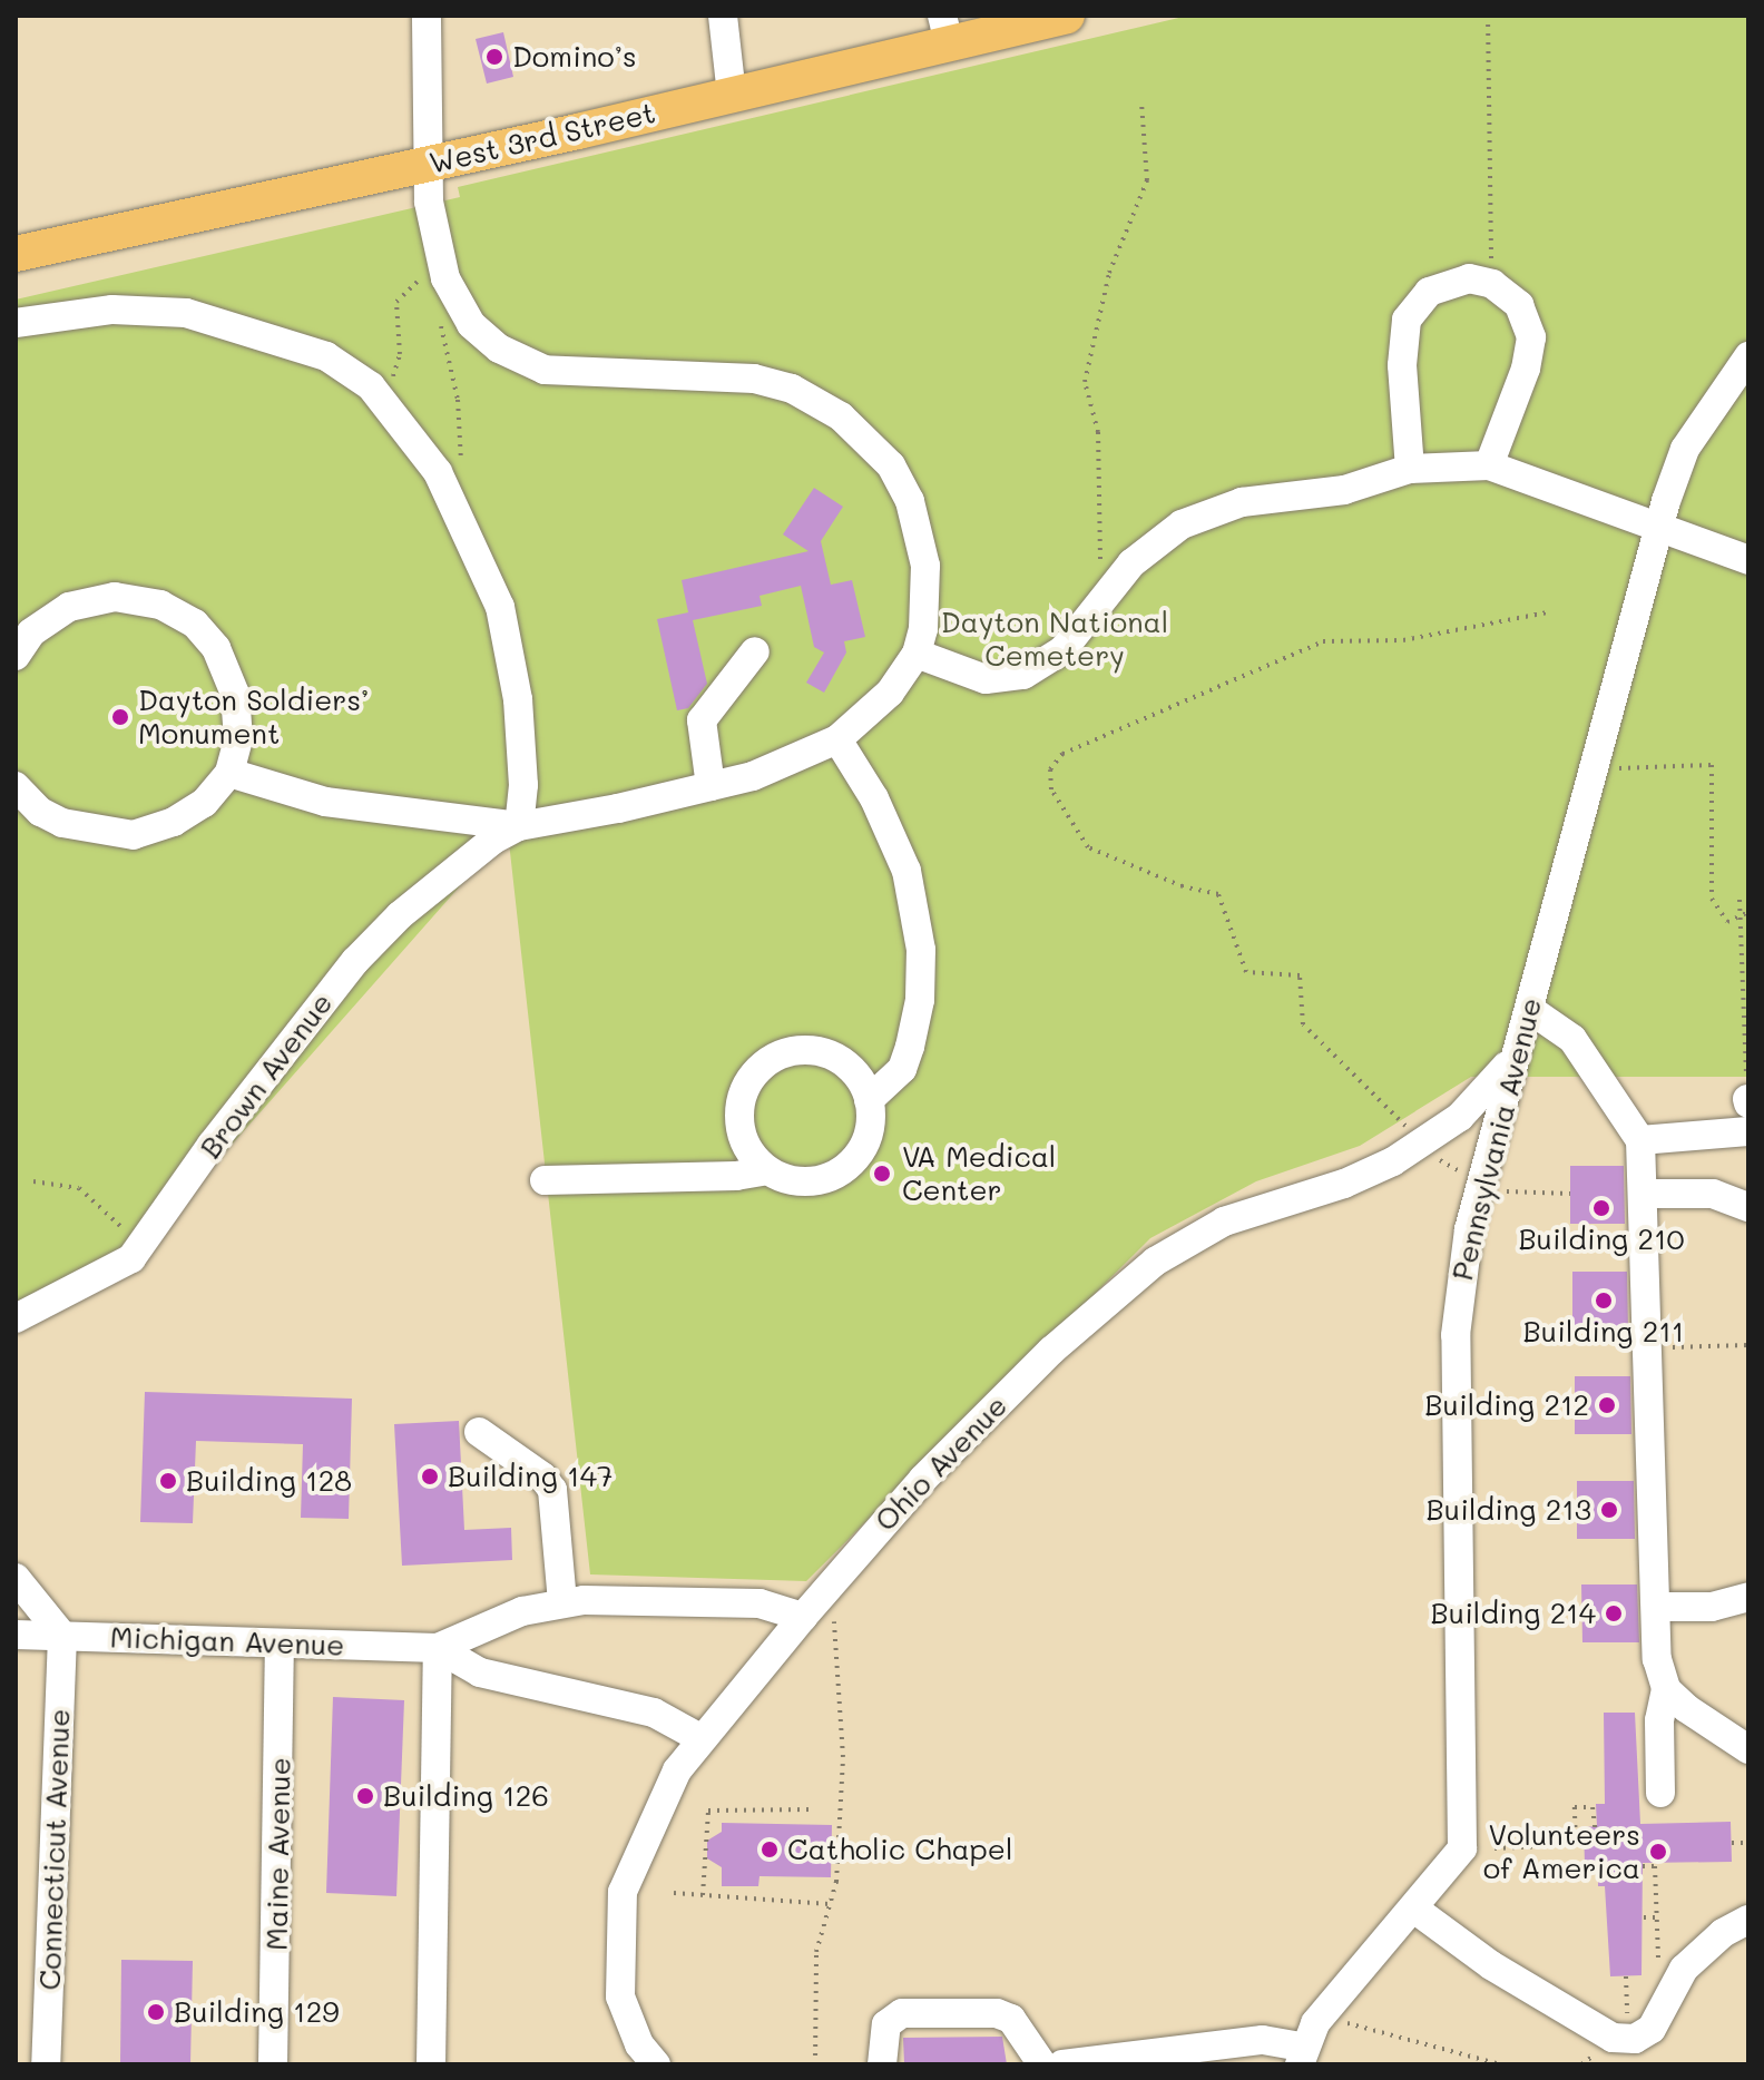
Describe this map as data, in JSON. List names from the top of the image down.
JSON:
{
  "streets": {
    "main road": ["West 3rd Street"],
    "street": [
      "Brown Avenue",
      "Pennsylvania Avenue",
      "Ohio Avenue",
      "Michigan Avenue",
      "Connecticut Avenue",
      "Maine Avenue"
    ]
  },
  "crossings": [
    ["Pennsylvania Avenue", "Ohio Avenue"],
    ["Ohio Avenue", "Michigan Avenue"],
    ["Michigan Avenue", "Connecticut Avenue"],
    ["Michigan Avenue", "Maine Avenue"]
  ],
  "parks": ["Dayton National Cemetery"],
  "places": [
    "Domino’s",
    "Dayton Soldiers’ Monument",
    "VA Medical Center",
    "Building 210",
    "Building 211",
    "Building 212",
    "Building 147",
    "Building 128",
    "Building 213",
    "Building 214",
    "Building 126",
    "Catholic Chapel",
    "Volunteers of America",
    "Building 129"
  ]
}
